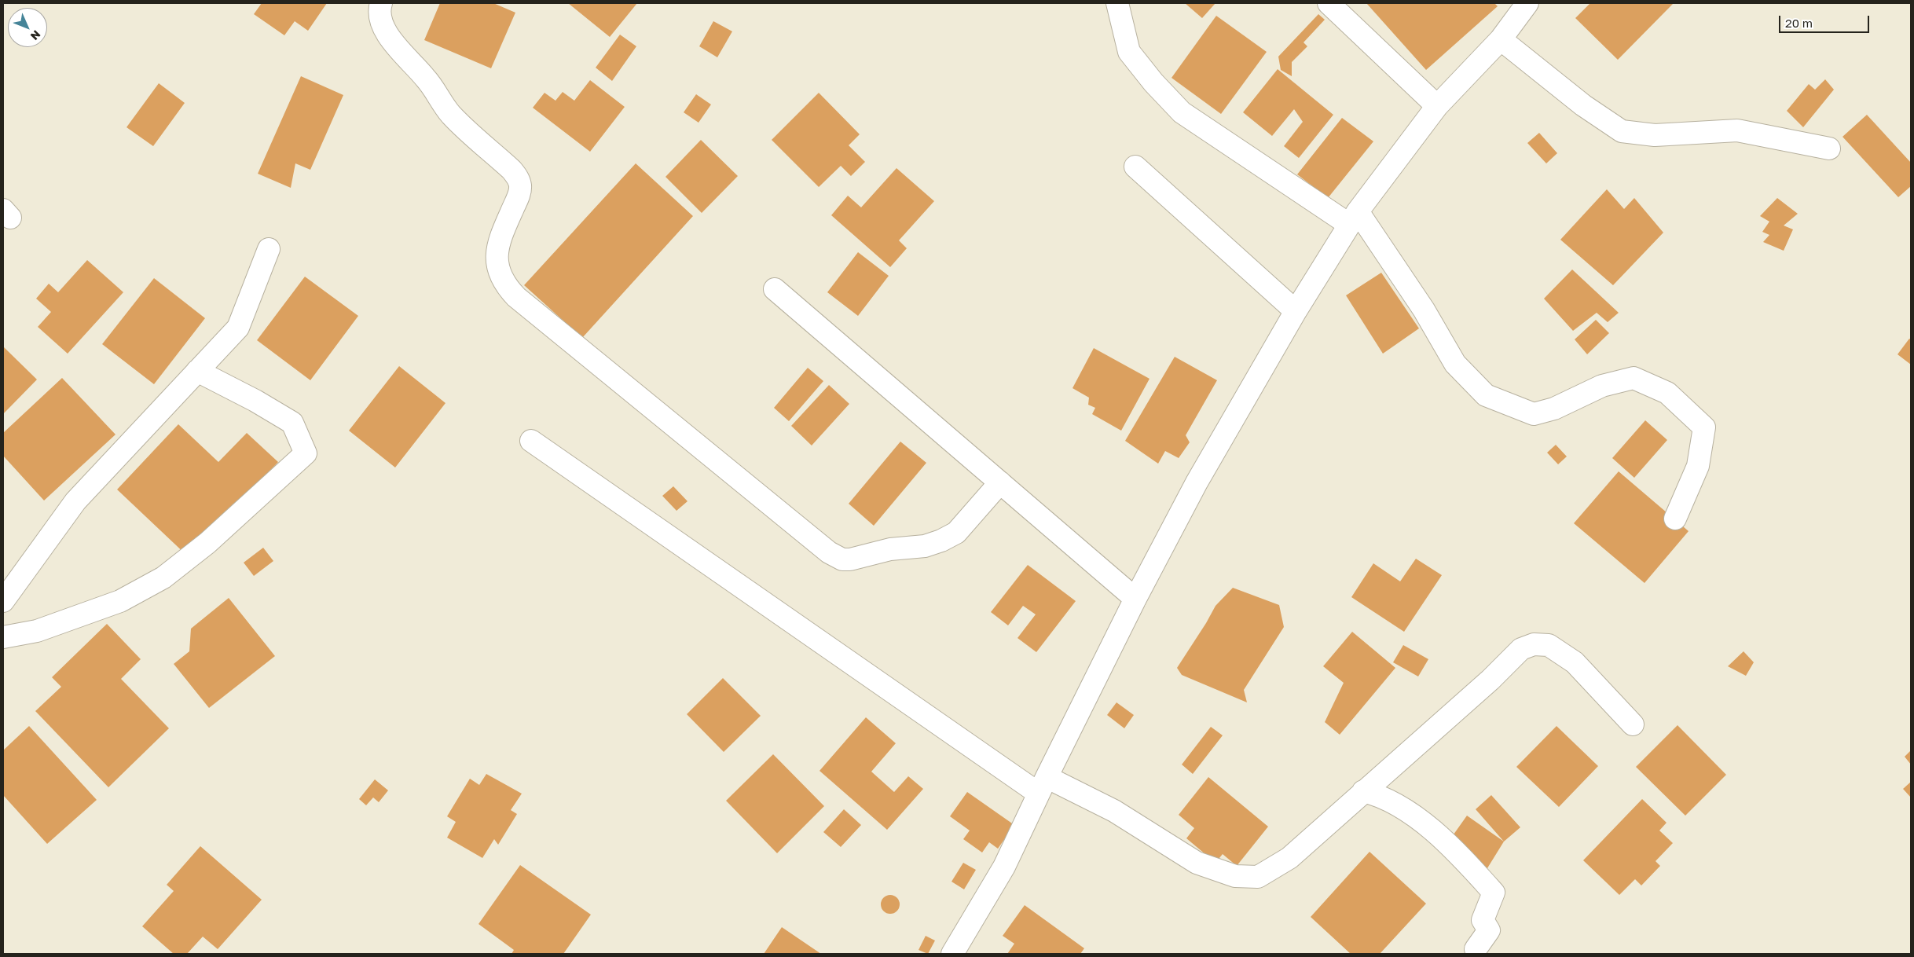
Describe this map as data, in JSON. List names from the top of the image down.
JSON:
{
  "scale_bar": "20 m",
  "north": "bottom right"
}
